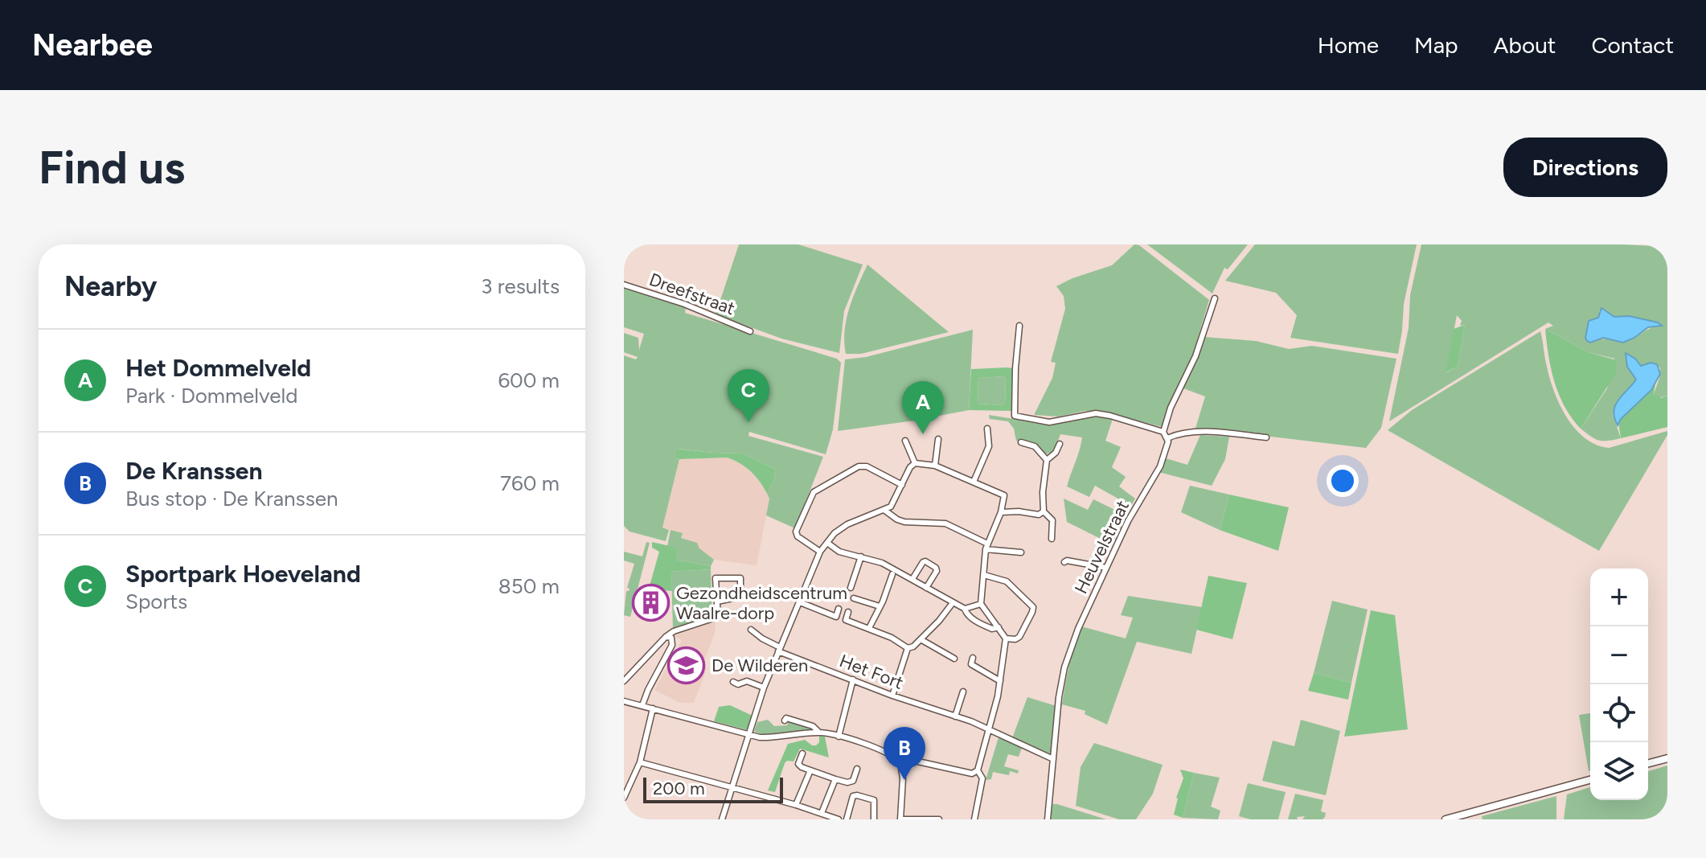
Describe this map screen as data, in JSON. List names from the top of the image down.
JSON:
{
  "streets": {
    "street": ["Dreefstraat", "Heuvelstraat", "Het Fort"]
  },
  "crossings": [
    ["Heuvelstraat", "Het Fort"]
  ],
  "places": {
    "building": ["Gezondheidscentrum Waalre-dorp"],
    "school or university": ["De Wilderen"]
  },
  "scale_bar": "200 m",
  "page": {
    "header": "Nearbee",
    "nav": [
      "Home",
      "Map",
      "About",
      "Contact"
    ],
    "buttons": "Directions",
    "title": "Find us",
    "heading": ["Nearby", "3 results"],
    "list": [
      {
        "mark": "A",
        "name": "Het Dommelveld",
        "note": "Park · Dommelveld",
        "value": "600 m"
      },
      {
        "mark": "B",
        "name": "De Kranssen",
        "note": "Bus stop · De Kranssen",
        "value": "760 m"
      },
      {
        "mark": "C",
        "name": "Sportpark Hoeveland",
        "note": "Sports",
        "value": "850 m"
      }
    ],
    "pins": ["C", "A", "B"],
    "map_buttons": ["+", "−"],
    "scale": "200 m"
  }
}
